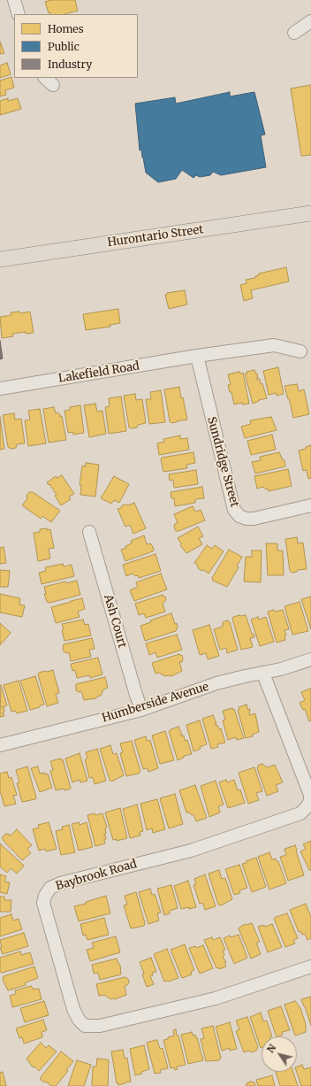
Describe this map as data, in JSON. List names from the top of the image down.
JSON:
{
  "streets": {
    "main road": ["Hurontario Street"],
    "street": [
      "Lakefield Road",
      "Sundridge Street",
      "Ash Court",
      "Humberside Avenue",
      "Baybrook Road"
    ]
  },
  "crossings": [
    ["Lakefield Road", "Sundridge Street"],
    ["Ash Court", "Humberside Avenue"],
    ["Humberside Avenue", "Baybrook Road"]
  ],
  "legend": ["Homes", "Public", "Industry"],
  "north": "top left"
}
